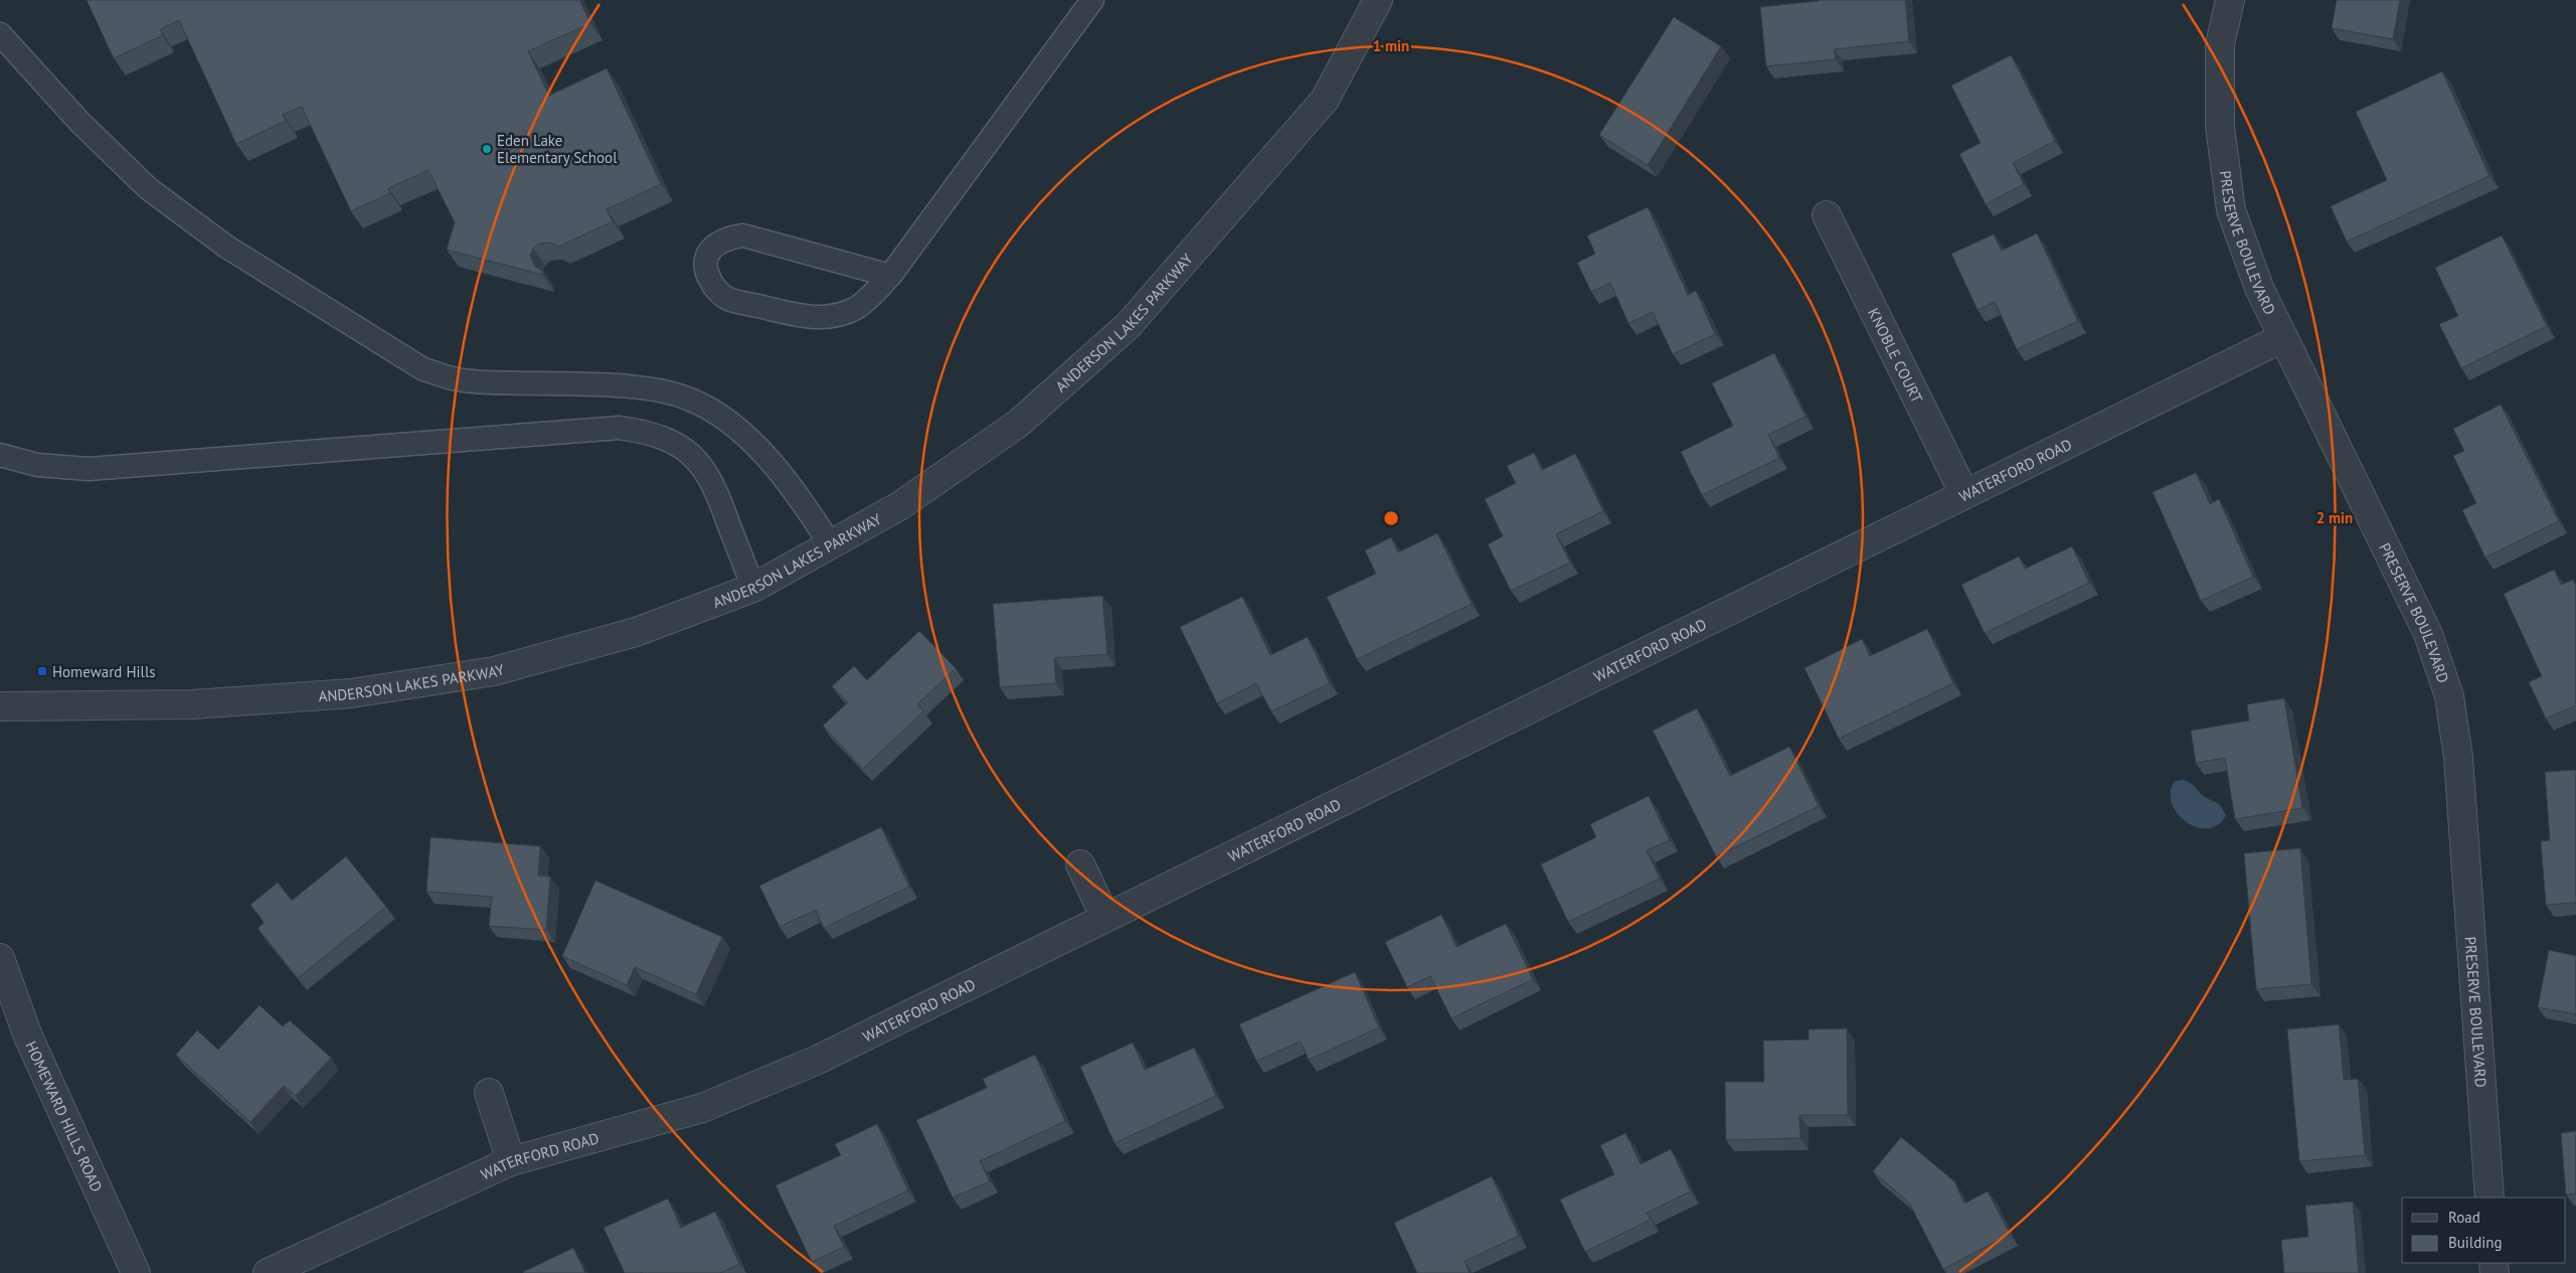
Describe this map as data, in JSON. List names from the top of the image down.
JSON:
{
  "streets": {
    "street": [
      "PRESERVE BOULEVARD",
      "ANDERSON LAKES PARKWAY",
      "KNOBLE COURT",
      "WATERFORD ROAD",
      "HOMEWARD HILLS ROAD"
    ]
  },
  "crossings": [
    ["PRESERVE BOULEVARD", "WATERFORD ROAD"],
    ["KNOBLE COURT", "WATERFORD ROAD"]
  ],
  "places": {
    "other": ["Eden Lake Elementary School"],
    "transit": ["Homeward Hills"]
  },
  "legend": ["Road", "Building"],
  "rings": ["1 min", "2 min"]
}
